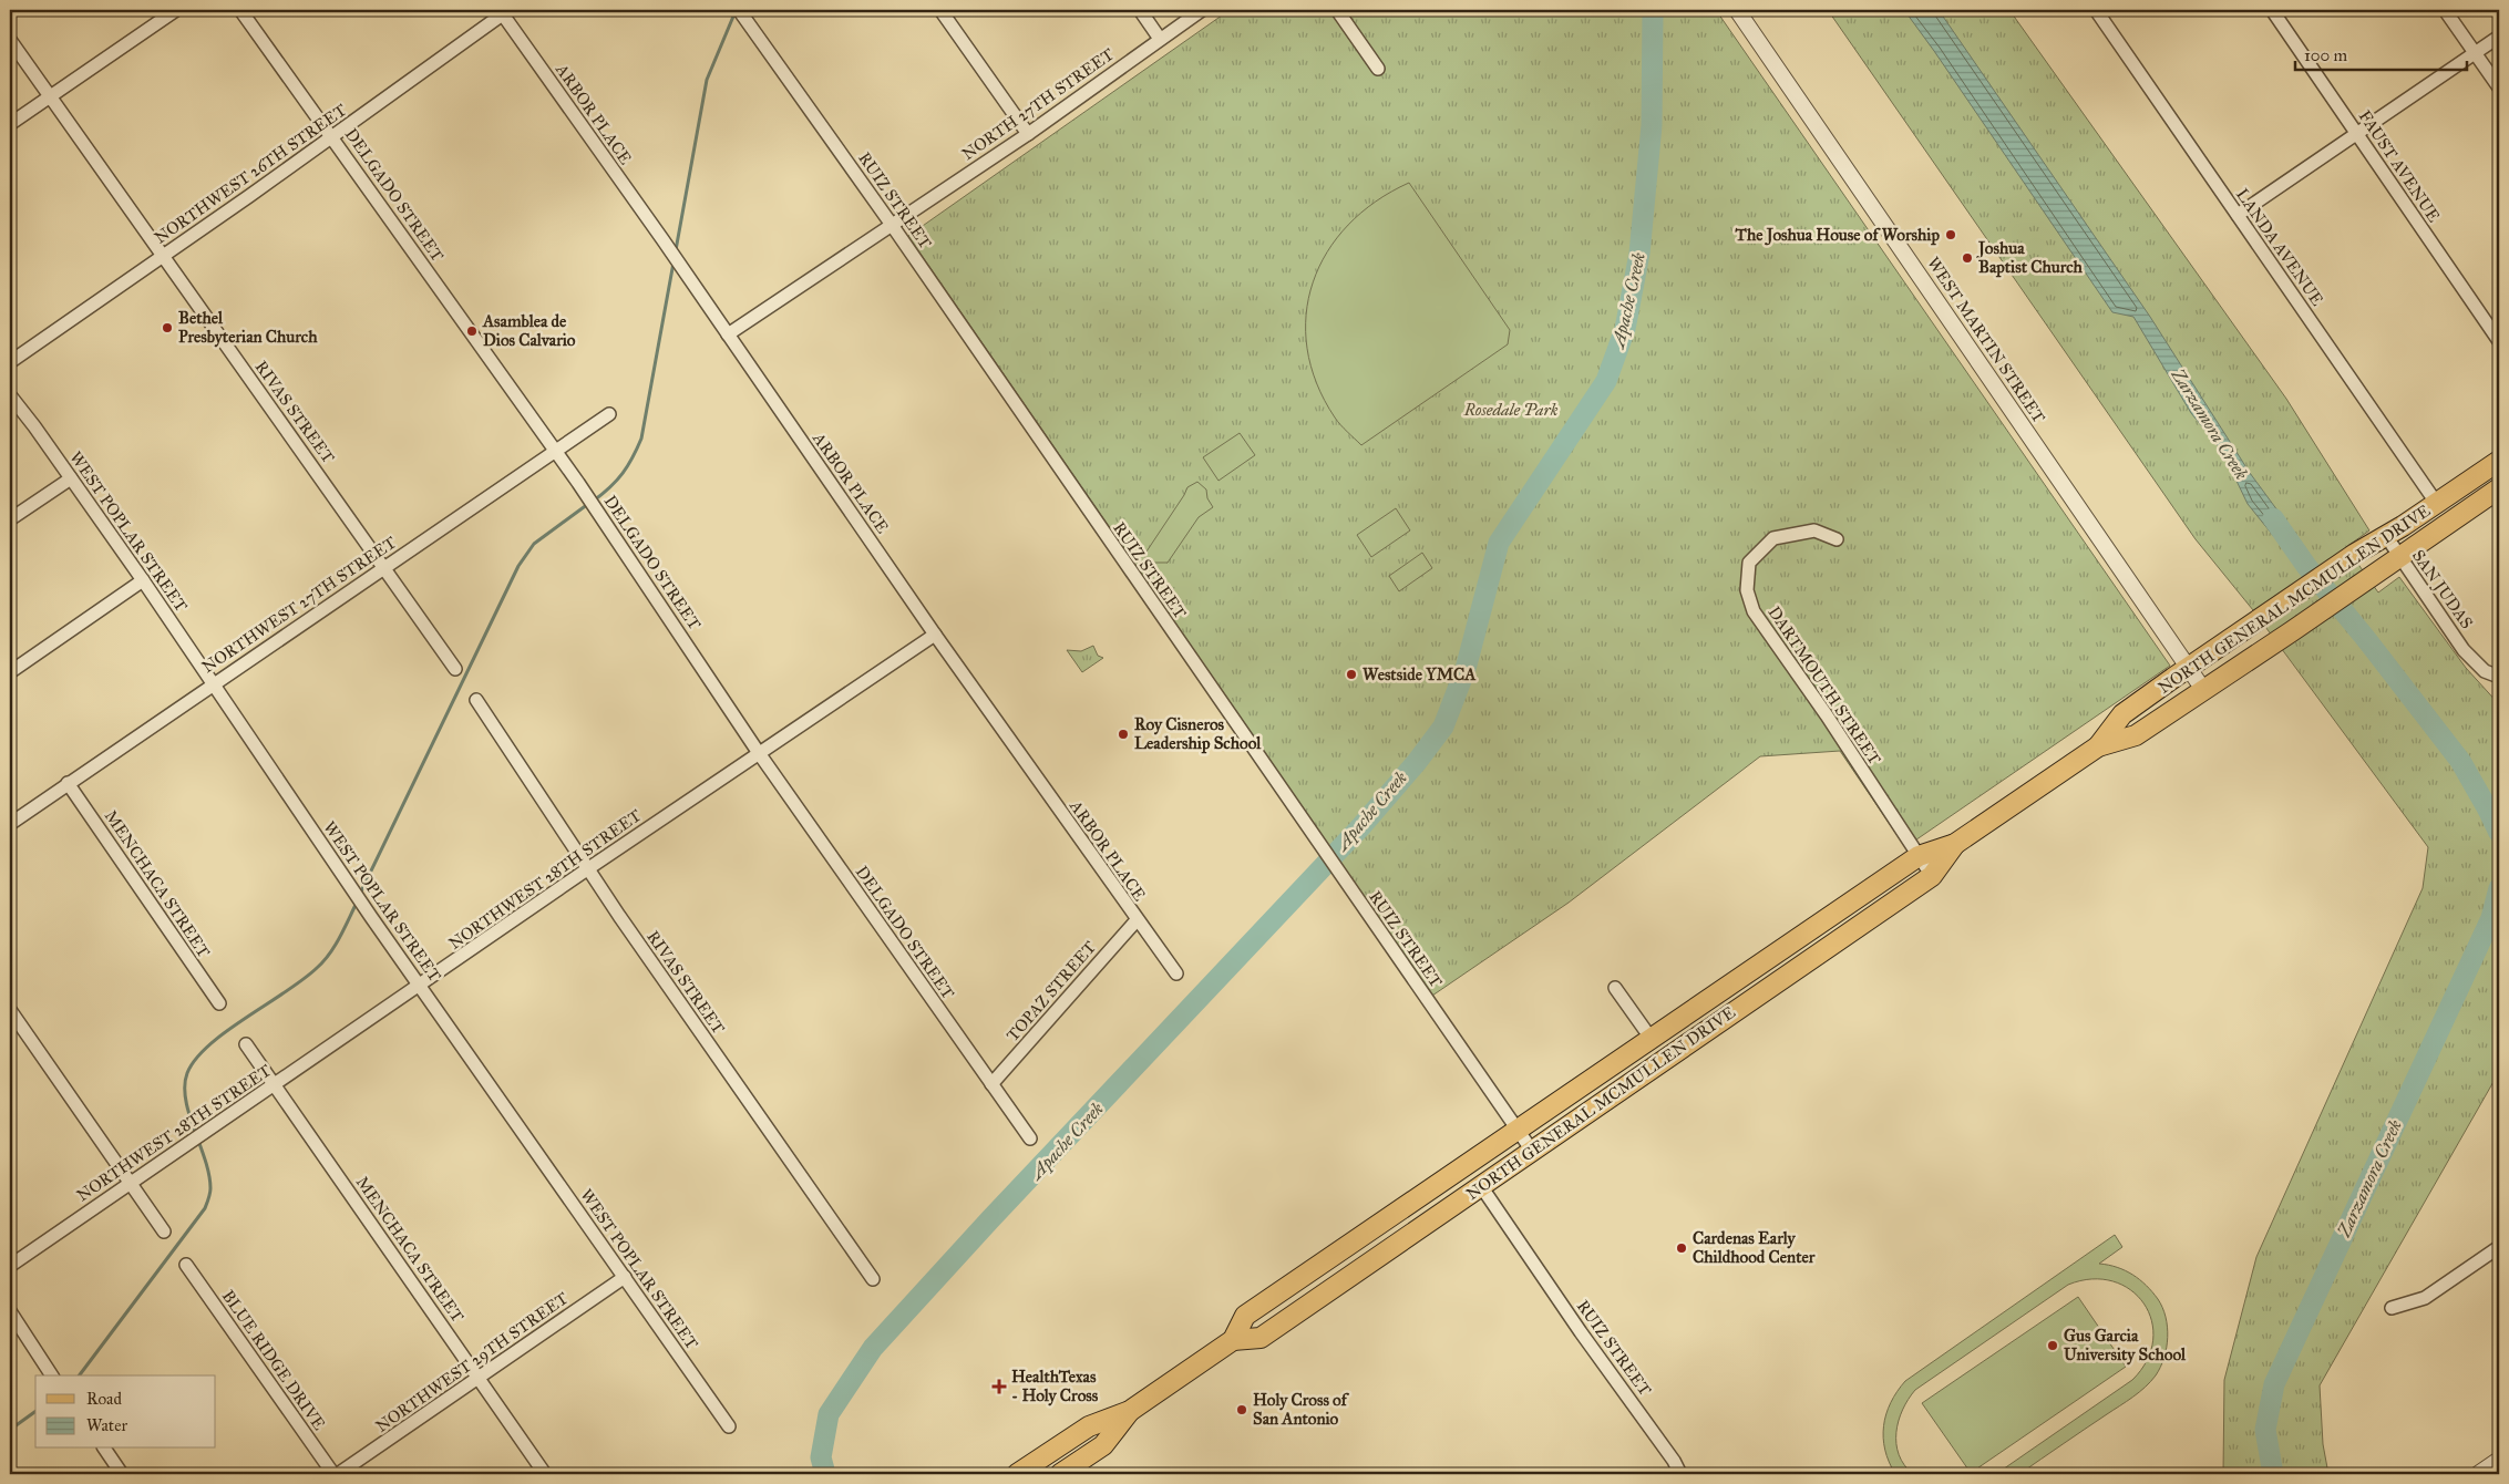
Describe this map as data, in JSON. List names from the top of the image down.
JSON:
{
  "streets": {
    "main road": ["NORTH GENERAL MCMULLEN DRIVE"],
    "street": [
      "NORTH 27TH STREET",
      "ARBOR PLACE",
      "FAUST AVENUE",
      "NORTHWEST 26TH STREET",
      "DELGADO STREET",
      "RUIZ STREET",
      "LANDA AVENUE",
      "WEST MARTIN STREET",
      "RIVAS STREET",
      "WEST POPLAR STREET",
      "SAN JUDAS",
      "NORTHWEST 27TH STREET",
      "DARTMOUTH STREET",
      "NORTHWEST 28TH STREET",
      "MENCHACA STREET",
      "TOPAZ STREET",
      "BLUE RIDGE DRIVE",
      "NORTHWEST 29TH STREET"
    ]
  },
  "crossings": [
    ["NORTH 27TH STREET", "RUIZ STREET"],
    ["ARBOR PLACE", "NORTHWEST 26TH STREET"],
    ["ARBOR PLACE", "NORTHWEST 28TH STREET"],
    ["ARBOR PLACE", "TOPAZ STREET"],
    ["NORTHWEST 26TH STREET", "DELGADO STREET"],
    ["NORTHWEST 26TH STREET", "RIVAS STREET"],
    ["DELGADO STREET", "NORTHWEST 27TH STREET"],
    ["DELGADO STREET", "NORTHWEST 28TH STREET"],
    ["DELGADO STREET", "TOPAZ STREET"],
    ["RUIZ STREET", "NORTH GENERAL MCMULLEN DRIVE"],
    ["LANDA AVENUE", "NORTH GENERAL MCMULLEN DRIVE"],
    ["WEST MARTIN STREET", "NORTH GENERAL MCMULLEN DRIVE"],
    ["RIVAS STREET", "NORTHWEST 27TH STREET"],
    ["RIVAS STREET", "NORTHWEST 28TH STREET"],
    ["WEST POPLAR STREET", "NORTHWEST 27TH STREET"],
    ["WEST POPLAR STREET", "NORTHWEST 28TH STREET"],
    ["WEST POPLAR STREET", "NORTHWEST 29TH STREET"],
    ["SAN JUDAS", "NORTH GENERAL MCMULLEN DRIVE"],
    ["NORTH GENERAL MCMULLEN DRIVE", "DARTMOUTH STREET"],
    ["NORTHWEST 27TH STREET", "MENCHACA STREET"],
    ["NORTHWEST 28TH STREET", "MENCHACA STREET"],
    ["MENCHACA STREET", "NORTHWEST 29TH STREET"]
  ],
  "water": ["Apache Creek", "Zarzamora Creek"],
  "parks": ["Rosedale Park"],
  "places": {
    "other": [
      "The Joshua House of Worship",
      "Joshua Baptist Church",
      "Bethel Presbyterian Church",
      "Asamblea de Dios Calvario",
      "Westside YMCA",
      "Roy Cisneros Leadership School",
      "Cardenas Early Childhood Center",
      "Gus Garcia University School",
      "Holy Cross of San Antonio"
    ],
    "health": ["HealthTexas - Holy Cross"]
  },
  "legend": ["Road", "Water"],
  "scale_bar": "100 m"
}
